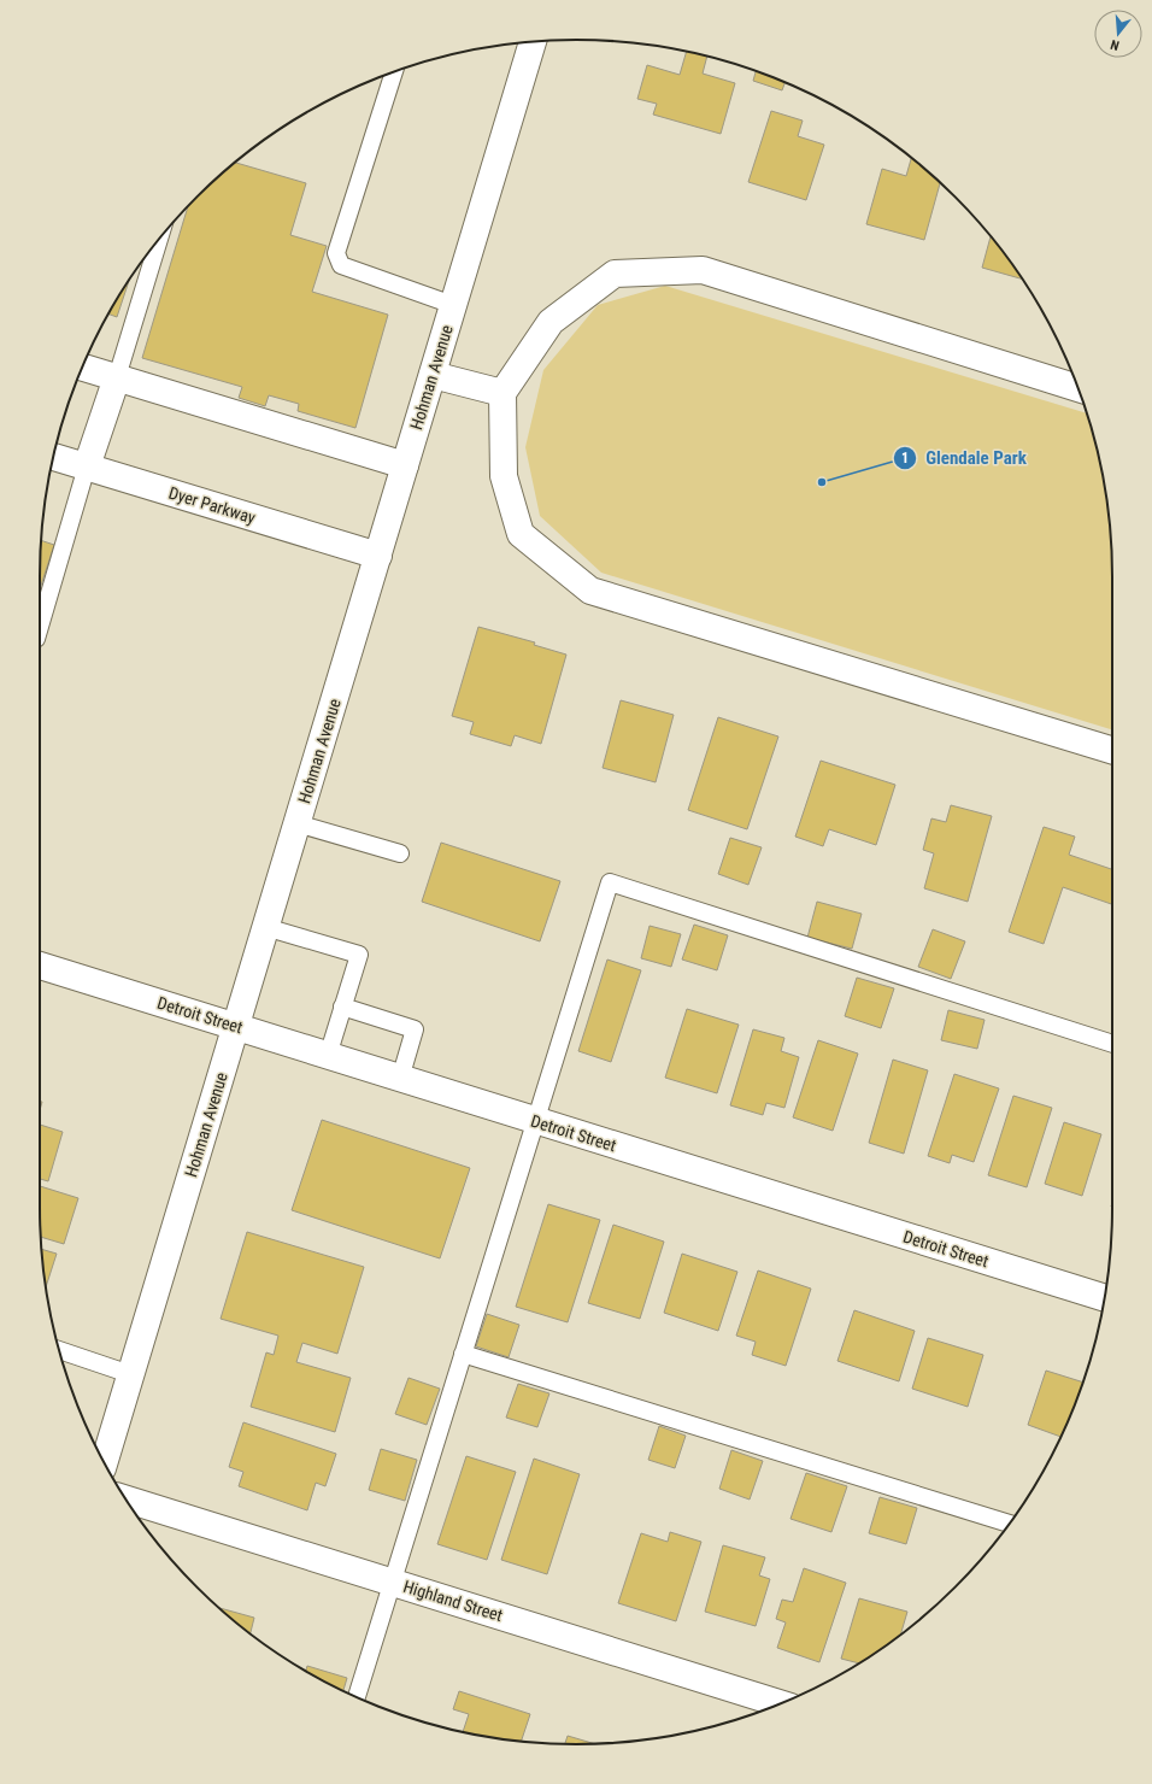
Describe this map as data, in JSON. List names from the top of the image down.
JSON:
{
  "streets": {
    "street": [
      "Hohman Avenue",
      "Dyer Parkway",
      "Detroit Street",
      "Highland Street"
    ]
  },
  "crossings": [
    ["Hohman Avenue", "Dyer Parkway"],
    ["Hohman Avenue", "Detroit Street"]
  ],
  "places": ["Glendale Park"],
  "north": "bottom"
}
